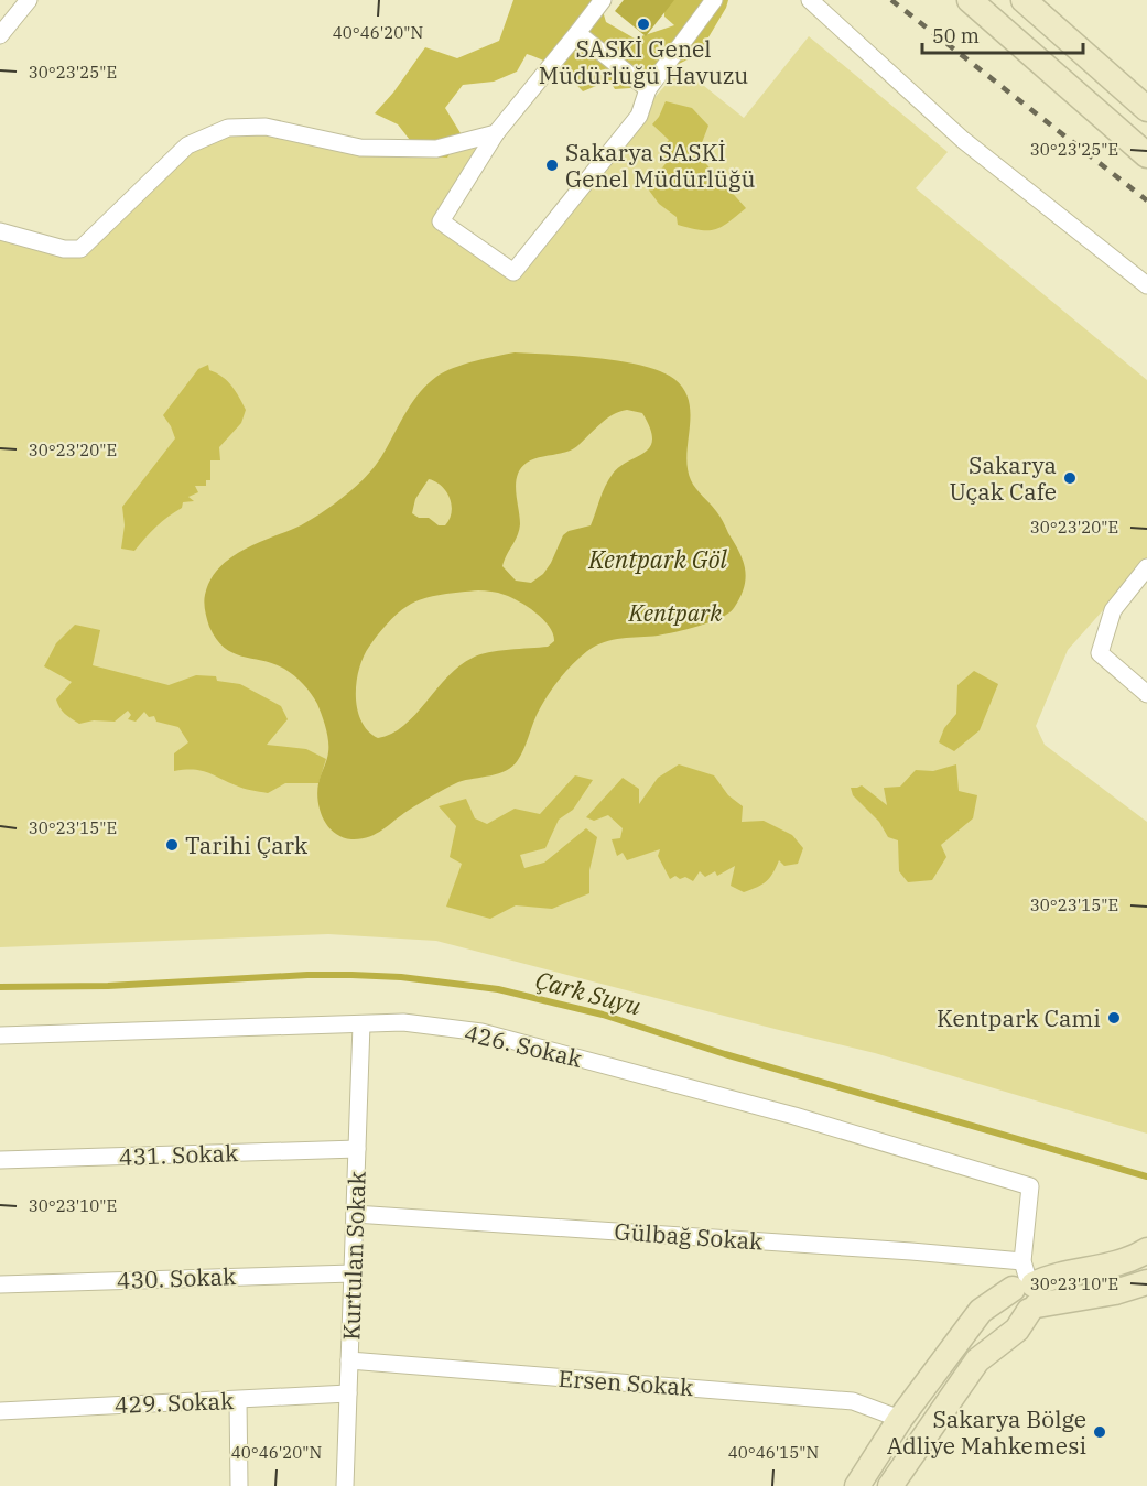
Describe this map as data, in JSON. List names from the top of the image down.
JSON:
{
  "streets": {
    "street": [
      "426. Sokak",
      "431. Sokak",
      "Gülbağ Sokak",
      "Kurtulan Sokak",
      "430. Sokak",
      "Ersen Sokak",
      "429. Sokak"
    ]
  },
  "crossings": [
    ["426. Sokak", "Gülbağ Sokak"],
    ["426. Sokak", "Kurtulan Sokak"],
    ["431. Sokak", "Kurtulan Sokak"],
    ["Gülbağ Sokak", "Kurtulan Sokak"],
    ["Kurtulan Sokak", "430. Sokak"],
    ["Kurtulan Sokak", "Ersen Sokak"],
    ["Kurtulan Sokak", "429. Sokak"]
  ],
  "water": ["Kentpark Göl", "Çark Suyu"],
  "parks": ["Kentpark"],
  "places": [
    "SASKİ Genel Müdürlüğü Havuzu",
    "Sakarya SASKİ Genel Müdürlüğü",
    "Sakarya Uçak Cafe",
    "Tarihi Çark",
    "Kentpark Cami",
    "Sakarya Bölge Adliye Mahkemesi"
  ],
  "scale_bar": "50 m",
  "coordinates": [
    "40°46'20\"N",
    "30°23'25\"E",
    "30°23'20\"E",
    "30°23'15\"E",
    "30°23'10\"E",
    "40°46'15\"N"
  ]
}
